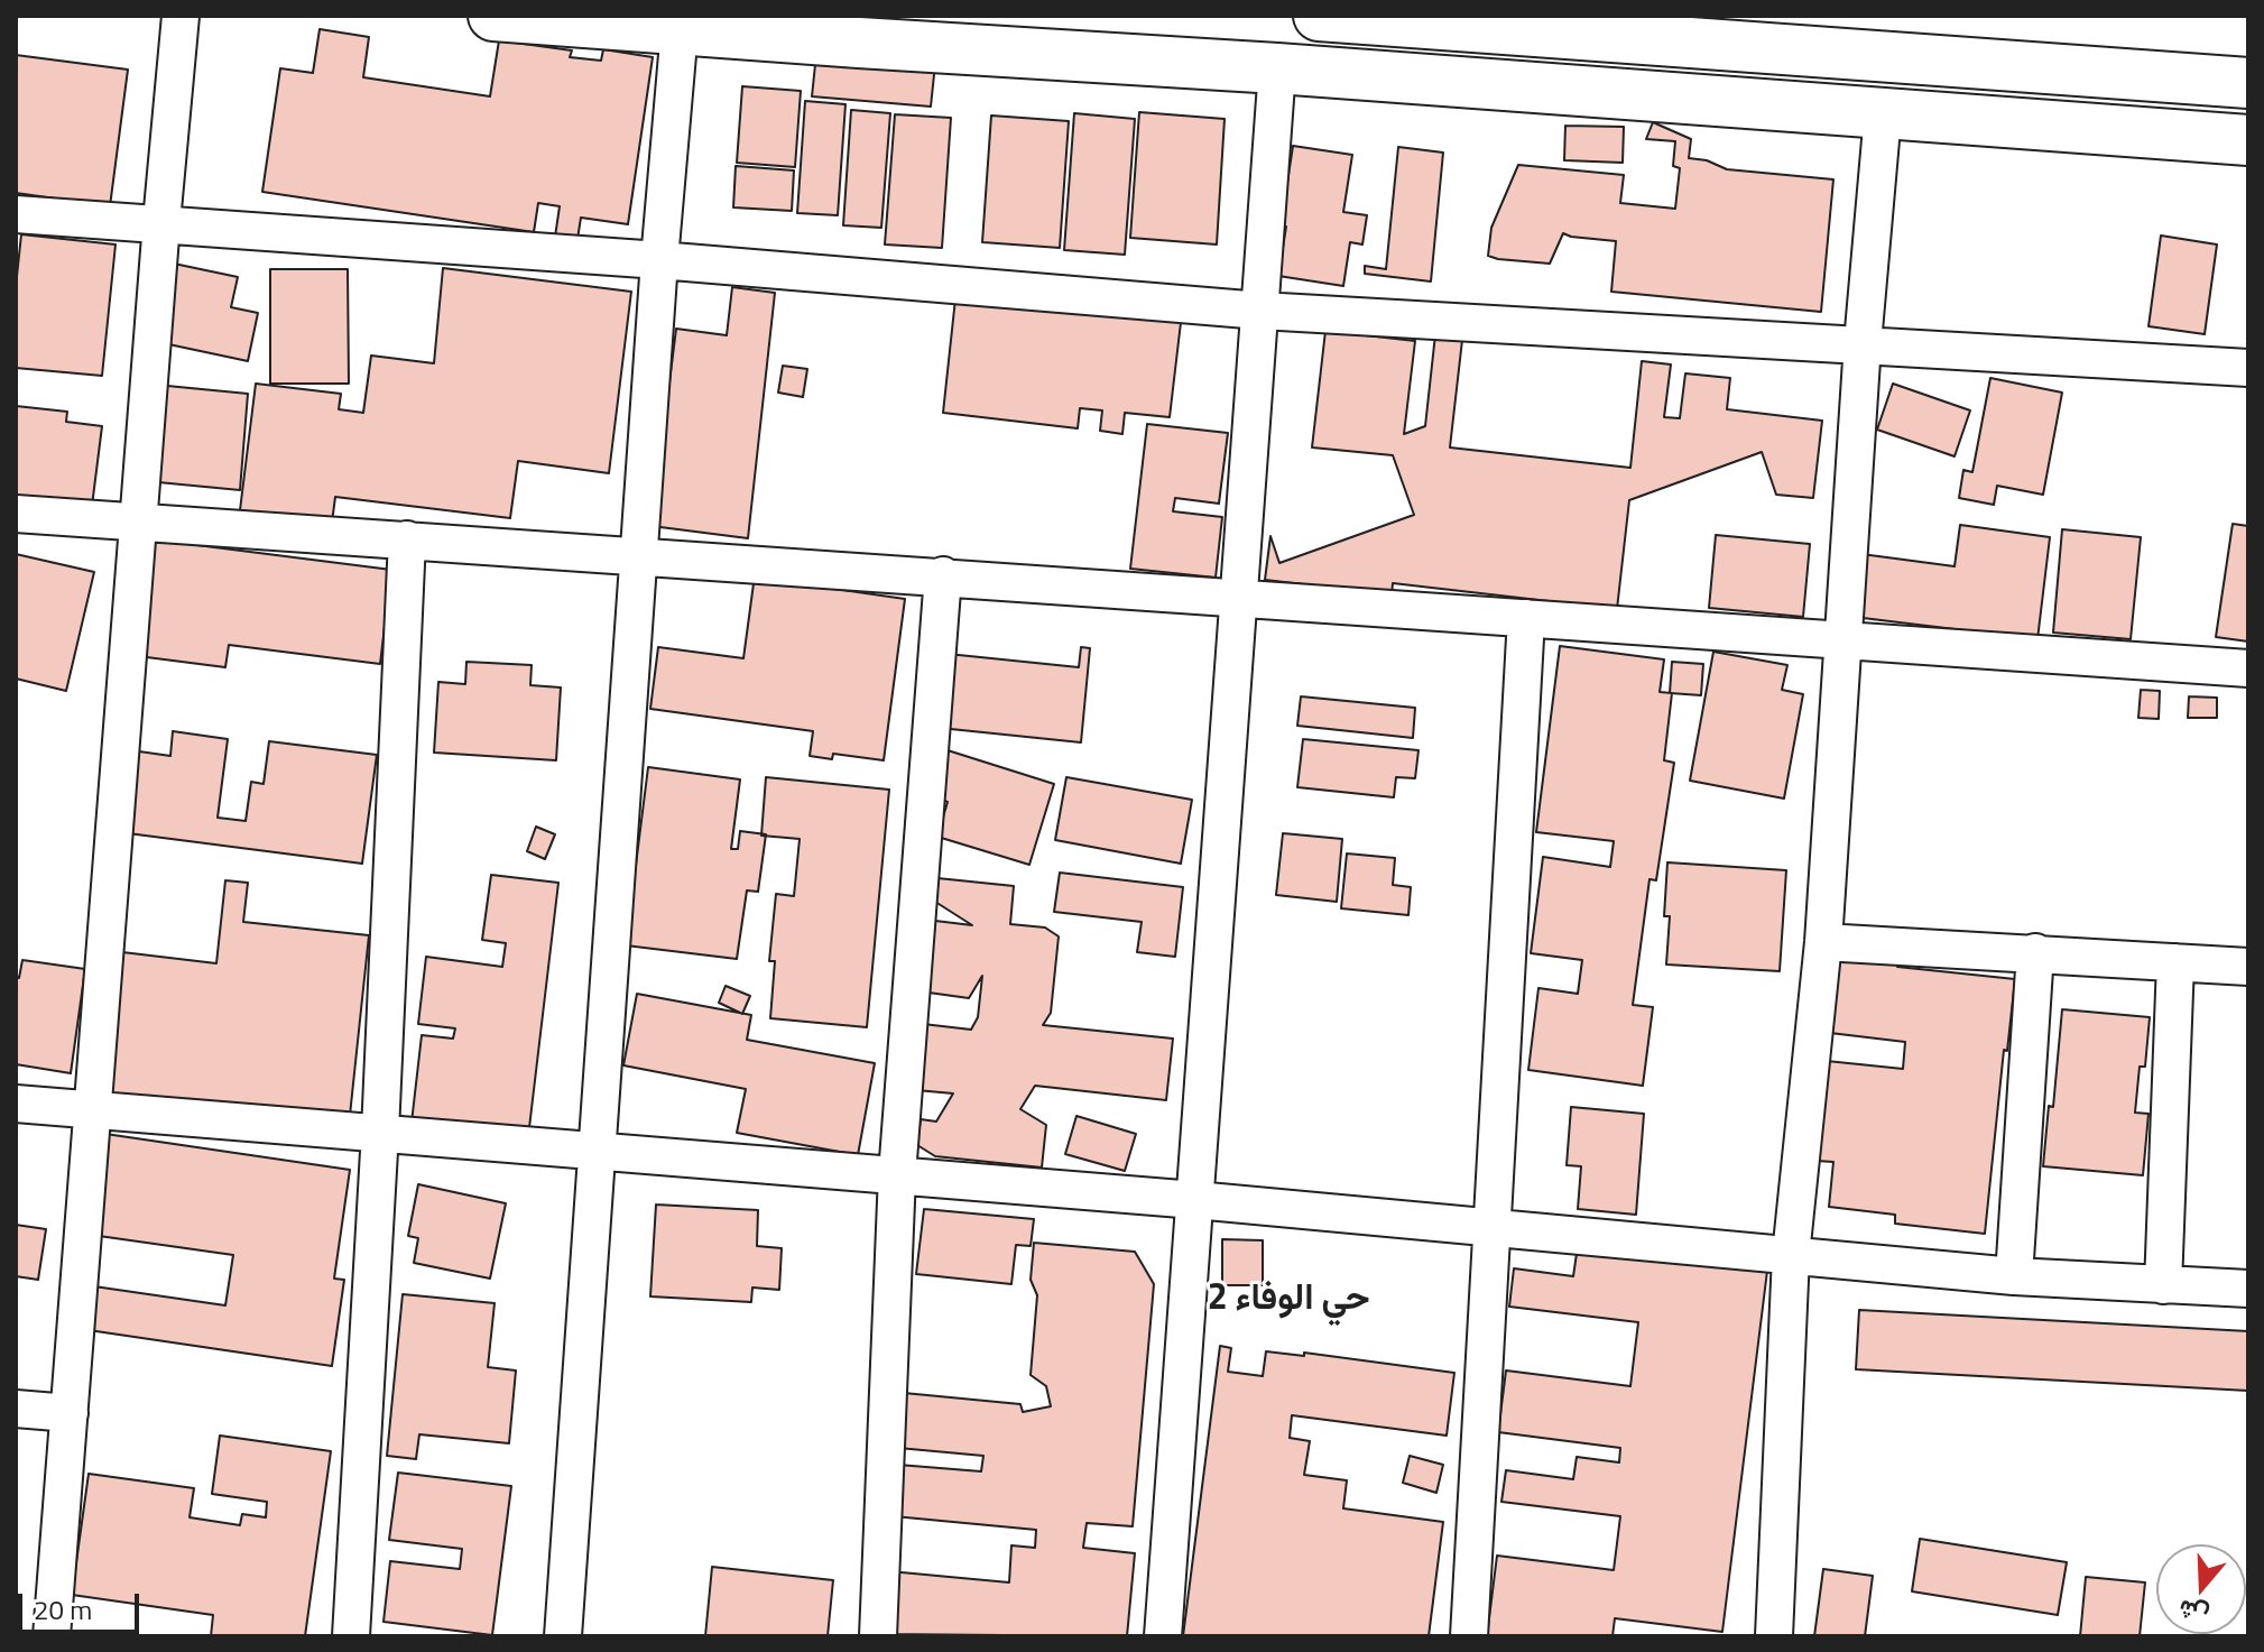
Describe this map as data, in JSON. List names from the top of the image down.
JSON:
{
  "districts": ["حي الوفاء 2"],
  "scale_bar": "20 m",
  "north": "bottom"
}
